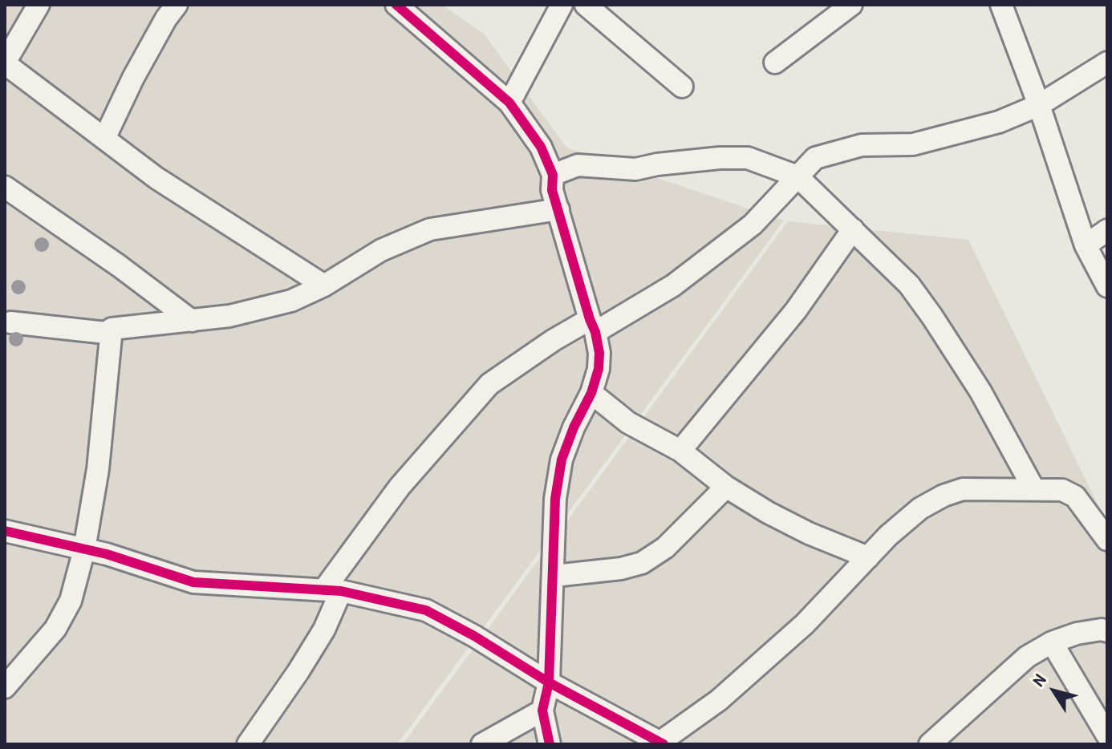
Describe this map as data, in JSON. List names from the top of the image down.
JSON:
{
  "north": "top left"
}
